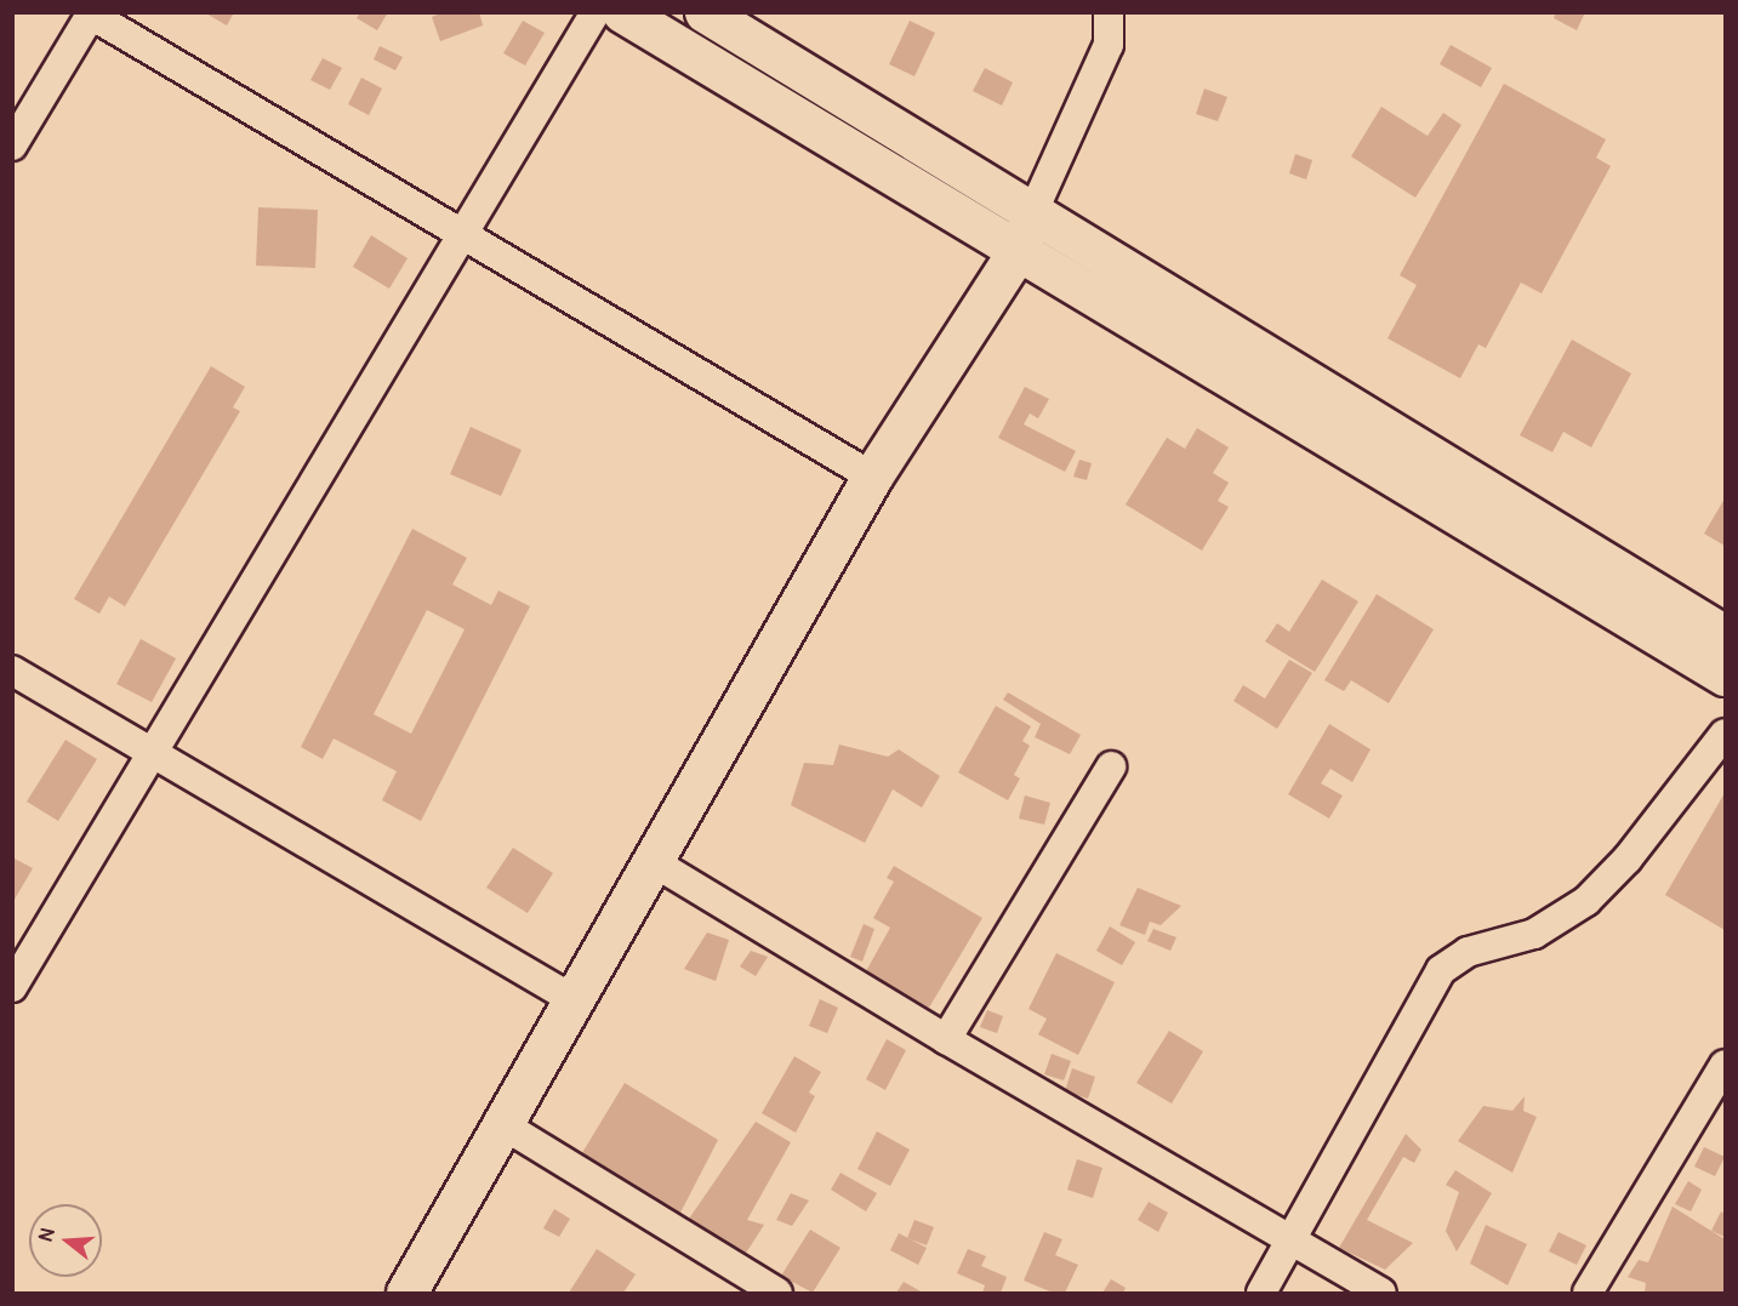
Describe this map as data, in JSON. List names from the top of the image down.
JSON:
{
  "north": "left"
}
